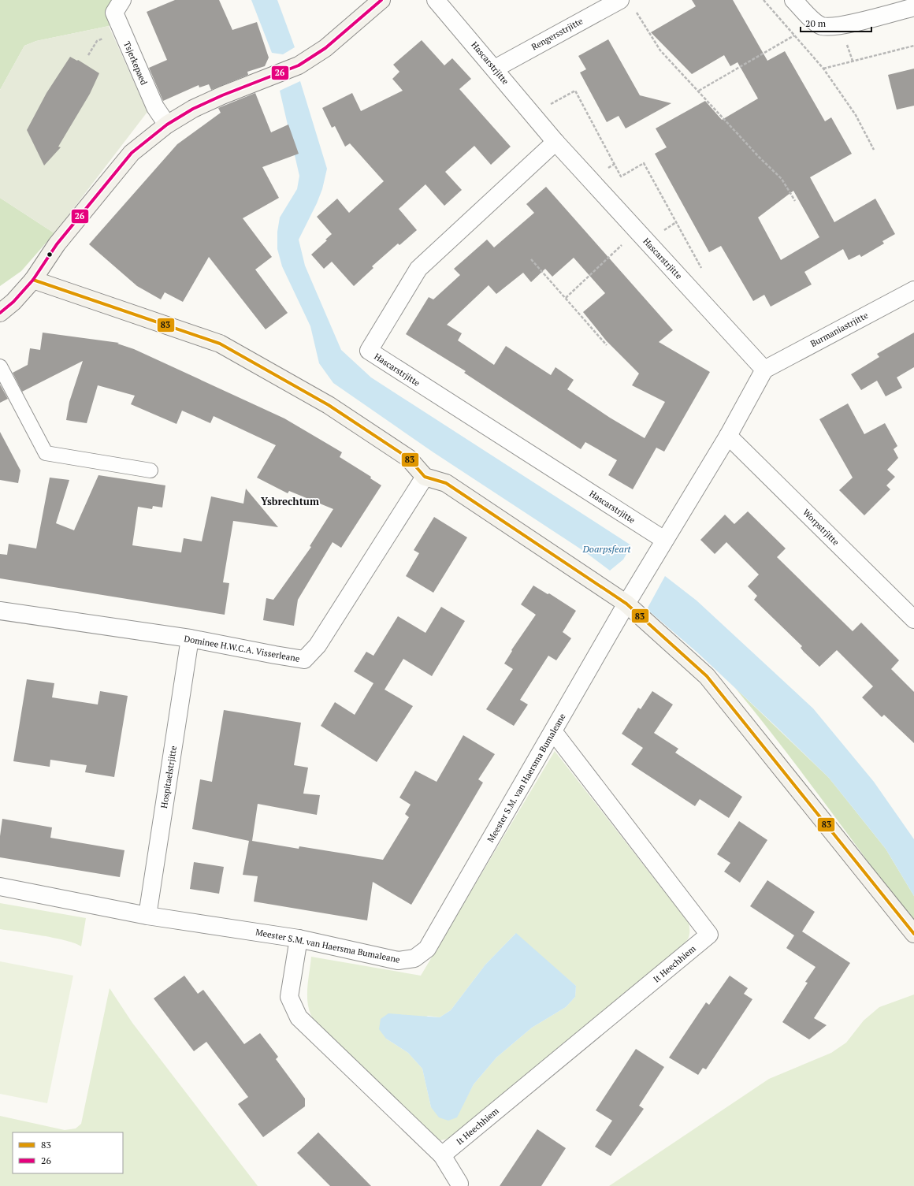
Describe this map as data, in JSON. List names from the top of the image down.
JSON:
{
  "streets": {
    "street": [
      "Rengersstrjitte",
      "Tsjerkepaed",
      "Hascarstrjitte",
      "Burmaniastrjitte",
      "Worpstrjitte",
      "Dominee H.W.C.A. Visserleane",
      "Hospitaelstrjitte",
      "Meester S.M. van Haersma Bumaleane",
      "It Heechhiem"
    ]
  },
  "crossings": [
    ["Rengersstrjitte", "Hascarstrjitte"],
    ["Hascarstrjitte", "Burmaniastrjitte"],
    ["Dominee H.W.C.A. Visserleane", "Hospitaelstrjitte"],
    ["Hospitaelstrjitte", "Meester S.M. van Haersma Bumaleane"],
    ["Meester S.M. van Haersma Bumaleane", "It Heechhiem"]
  ],
  "districts": ["Ysbrechtum"],
  "water": ["Doarpsfeart"],
  "lines": ["transit line 26", "transit line 83"],
  "legend": ["83", "26"],
  "scale_bar": "20 m"
}
